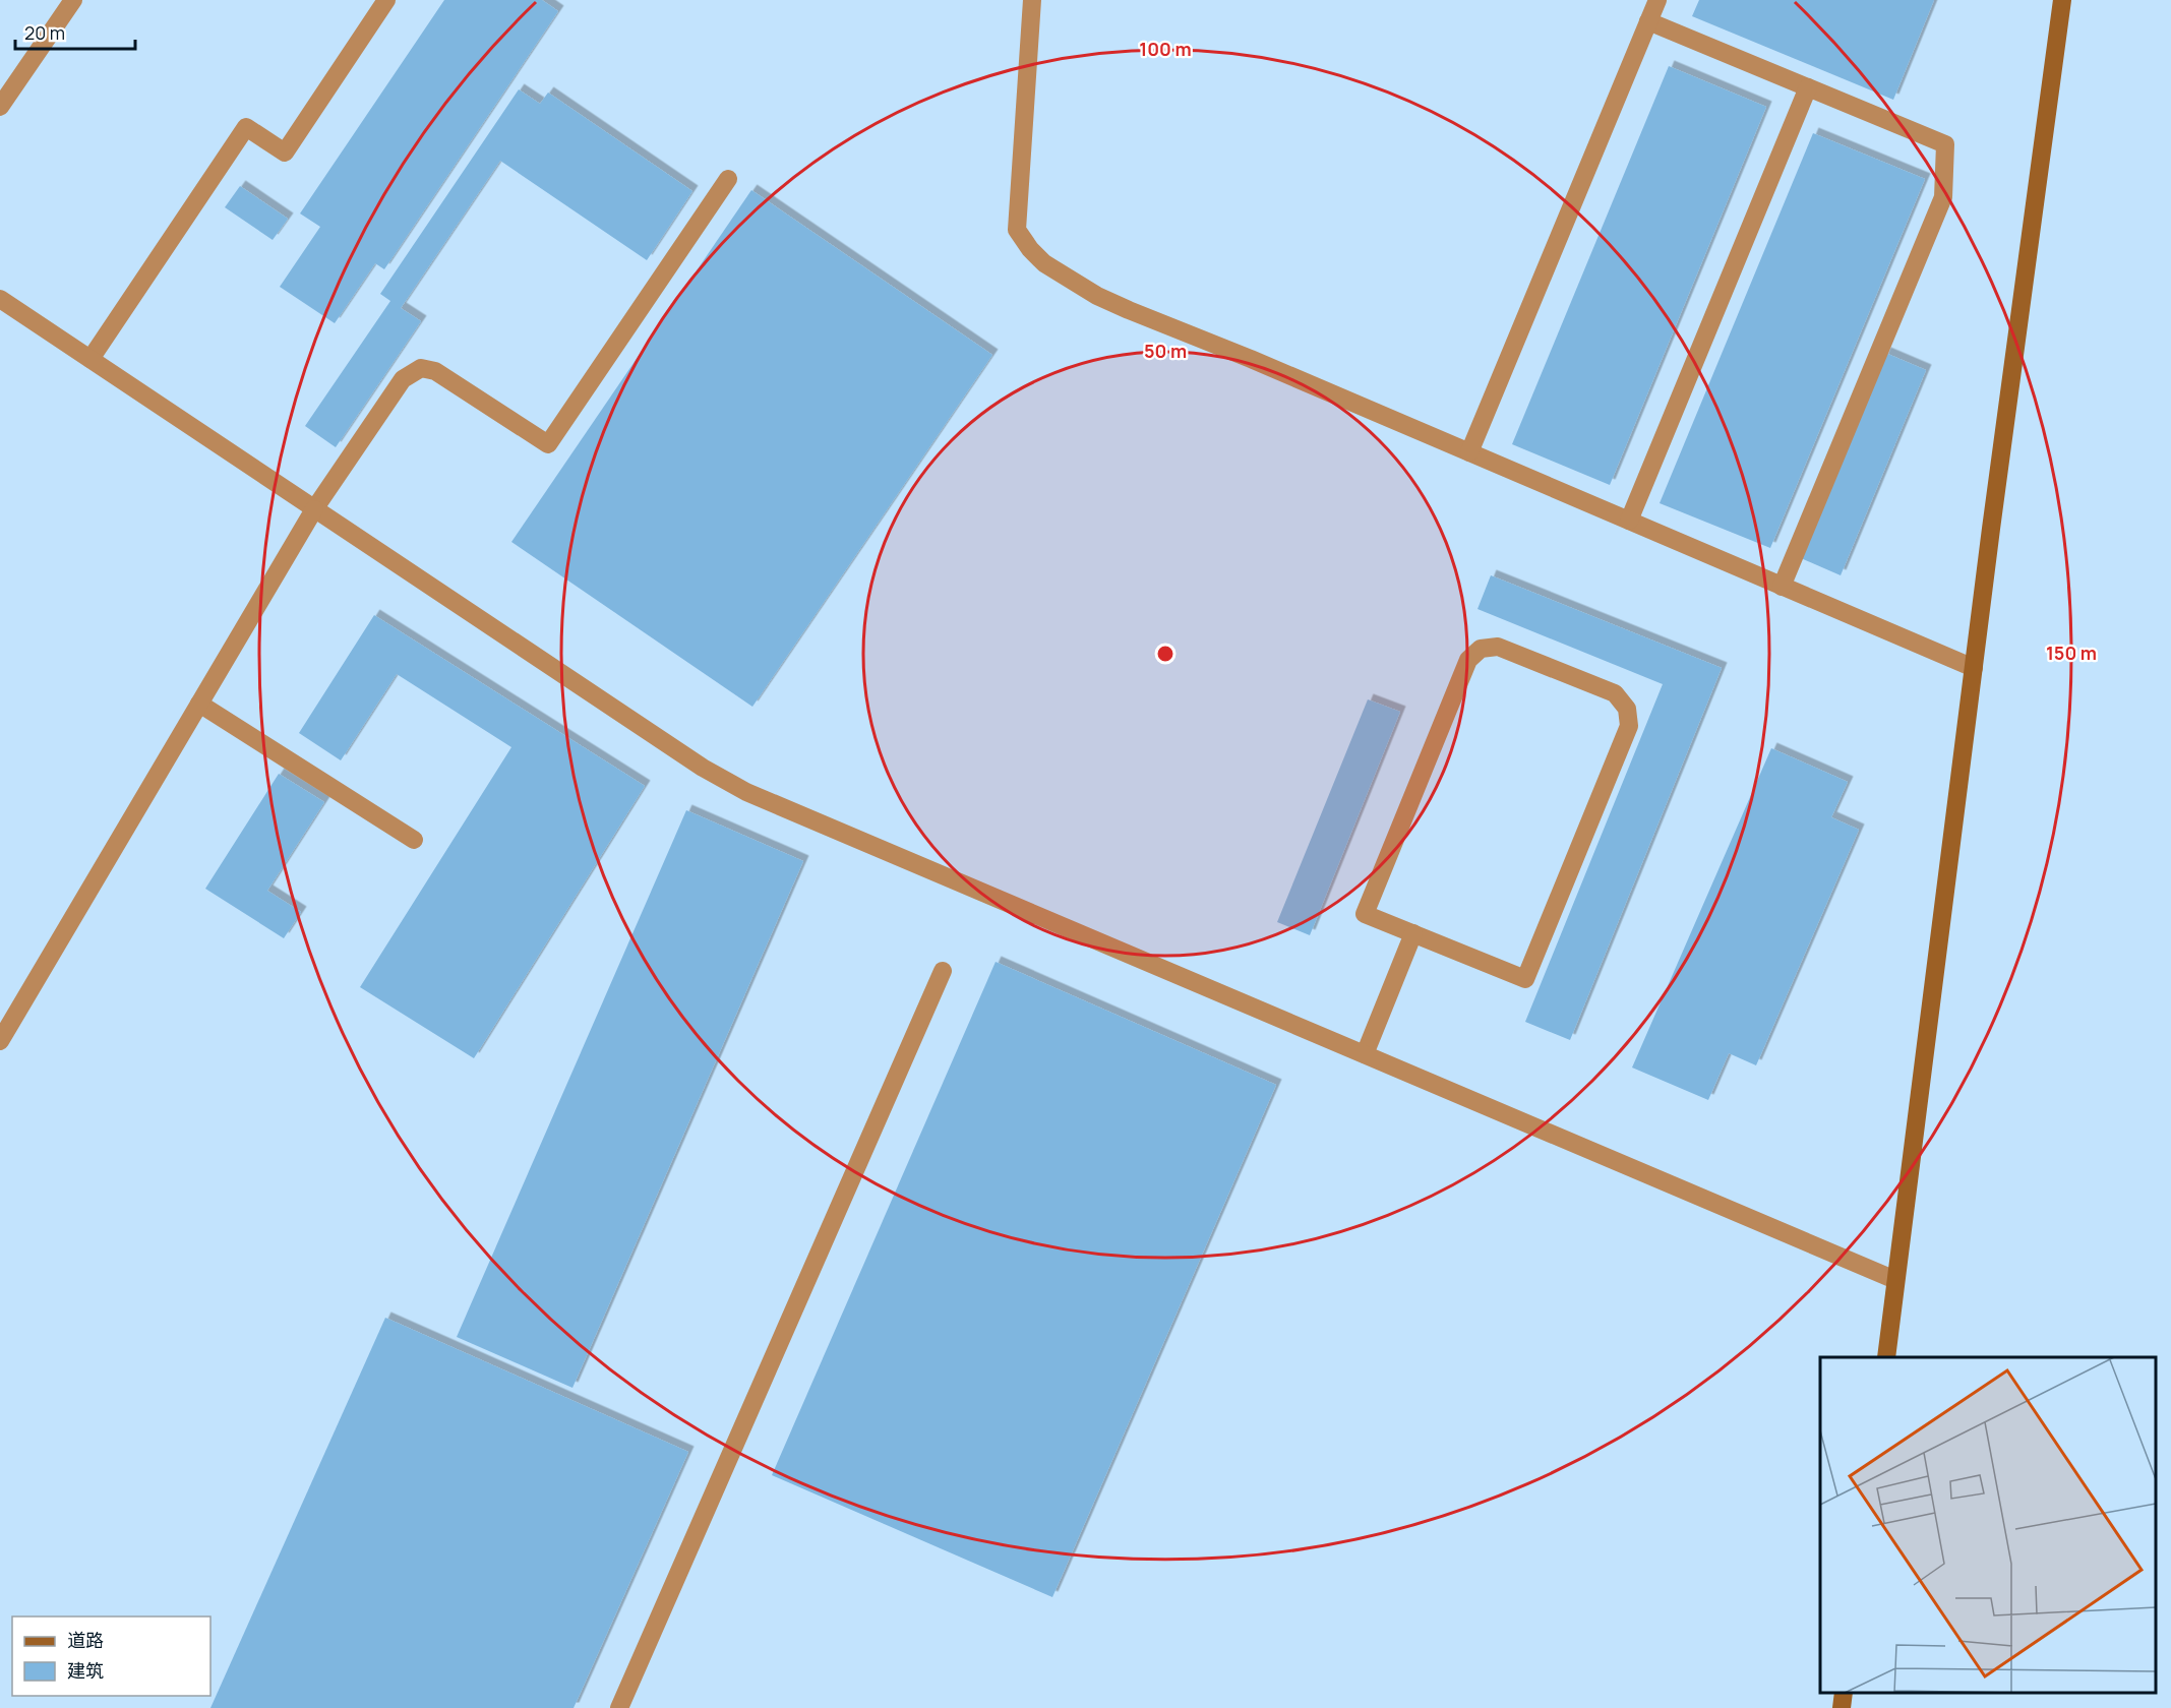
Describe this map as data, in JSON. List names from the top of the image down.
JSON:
{
  "legend": ["道路", "建筑"],
  "scale_bar": "20 m",
  "rings": ["100 m", "50 m", "150 m"]
}
